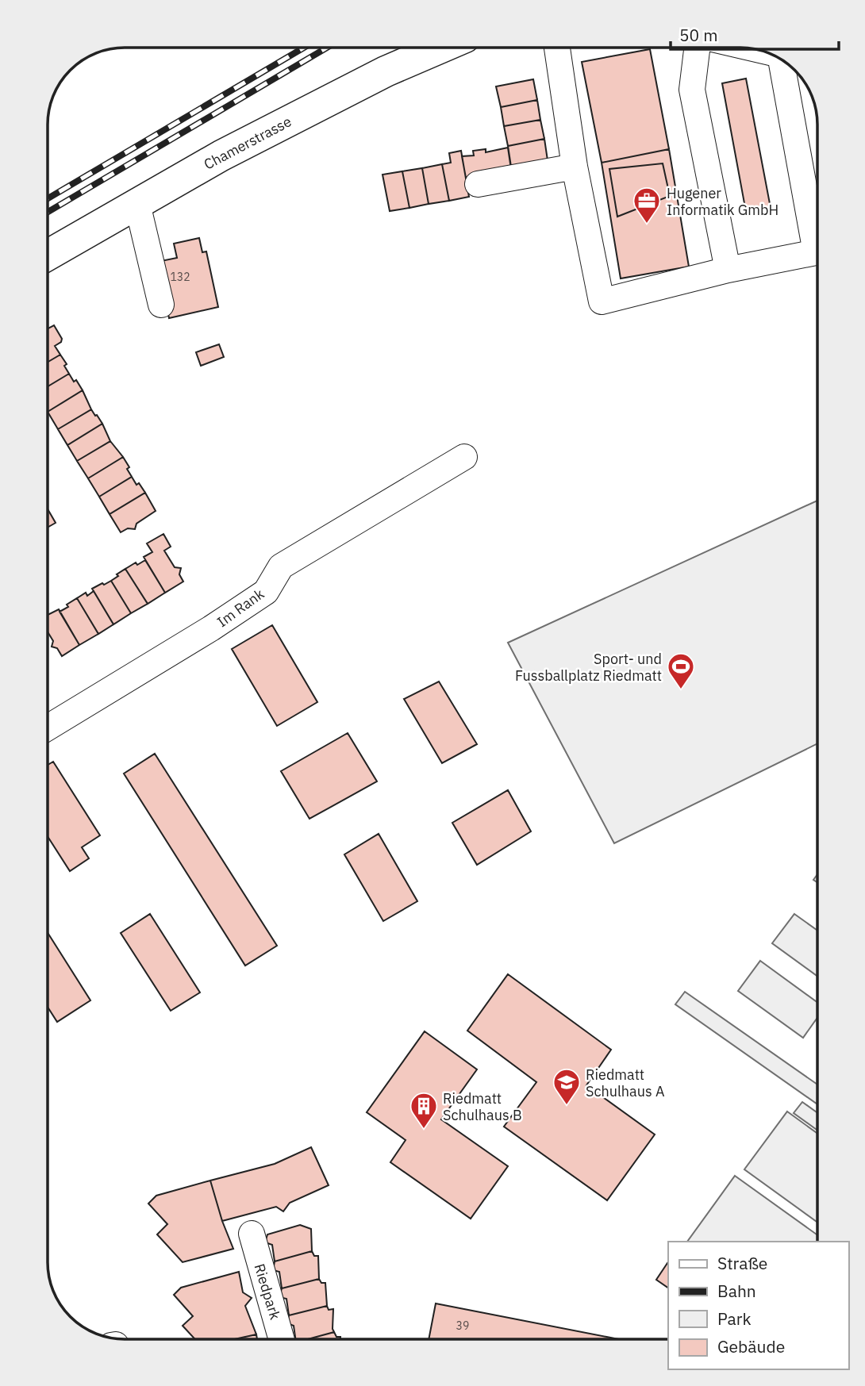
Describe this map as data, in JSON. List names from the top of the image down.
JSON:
{
  "streets": {
    "main road": ["Chamerstrasse"],
    "street": ["Im Rank", "Riedpark"]
  },
  "places": {
    "office": ["Hugener Informatik GmbH"],
    "sports": ["Sport- und Fussballplatz Riedmatt"],
    "school or university": ["Riedmatt Schulhaus A"],
    "building": ["Riedmatt Schulhaus B"]
  },
  "house_numbers": ["132", "39"],
  "legend": [
    "Straße",
    "Bahn",
    "Park",
    "Gebäude"
  ],
  "scale_bar": "50 m"
}
